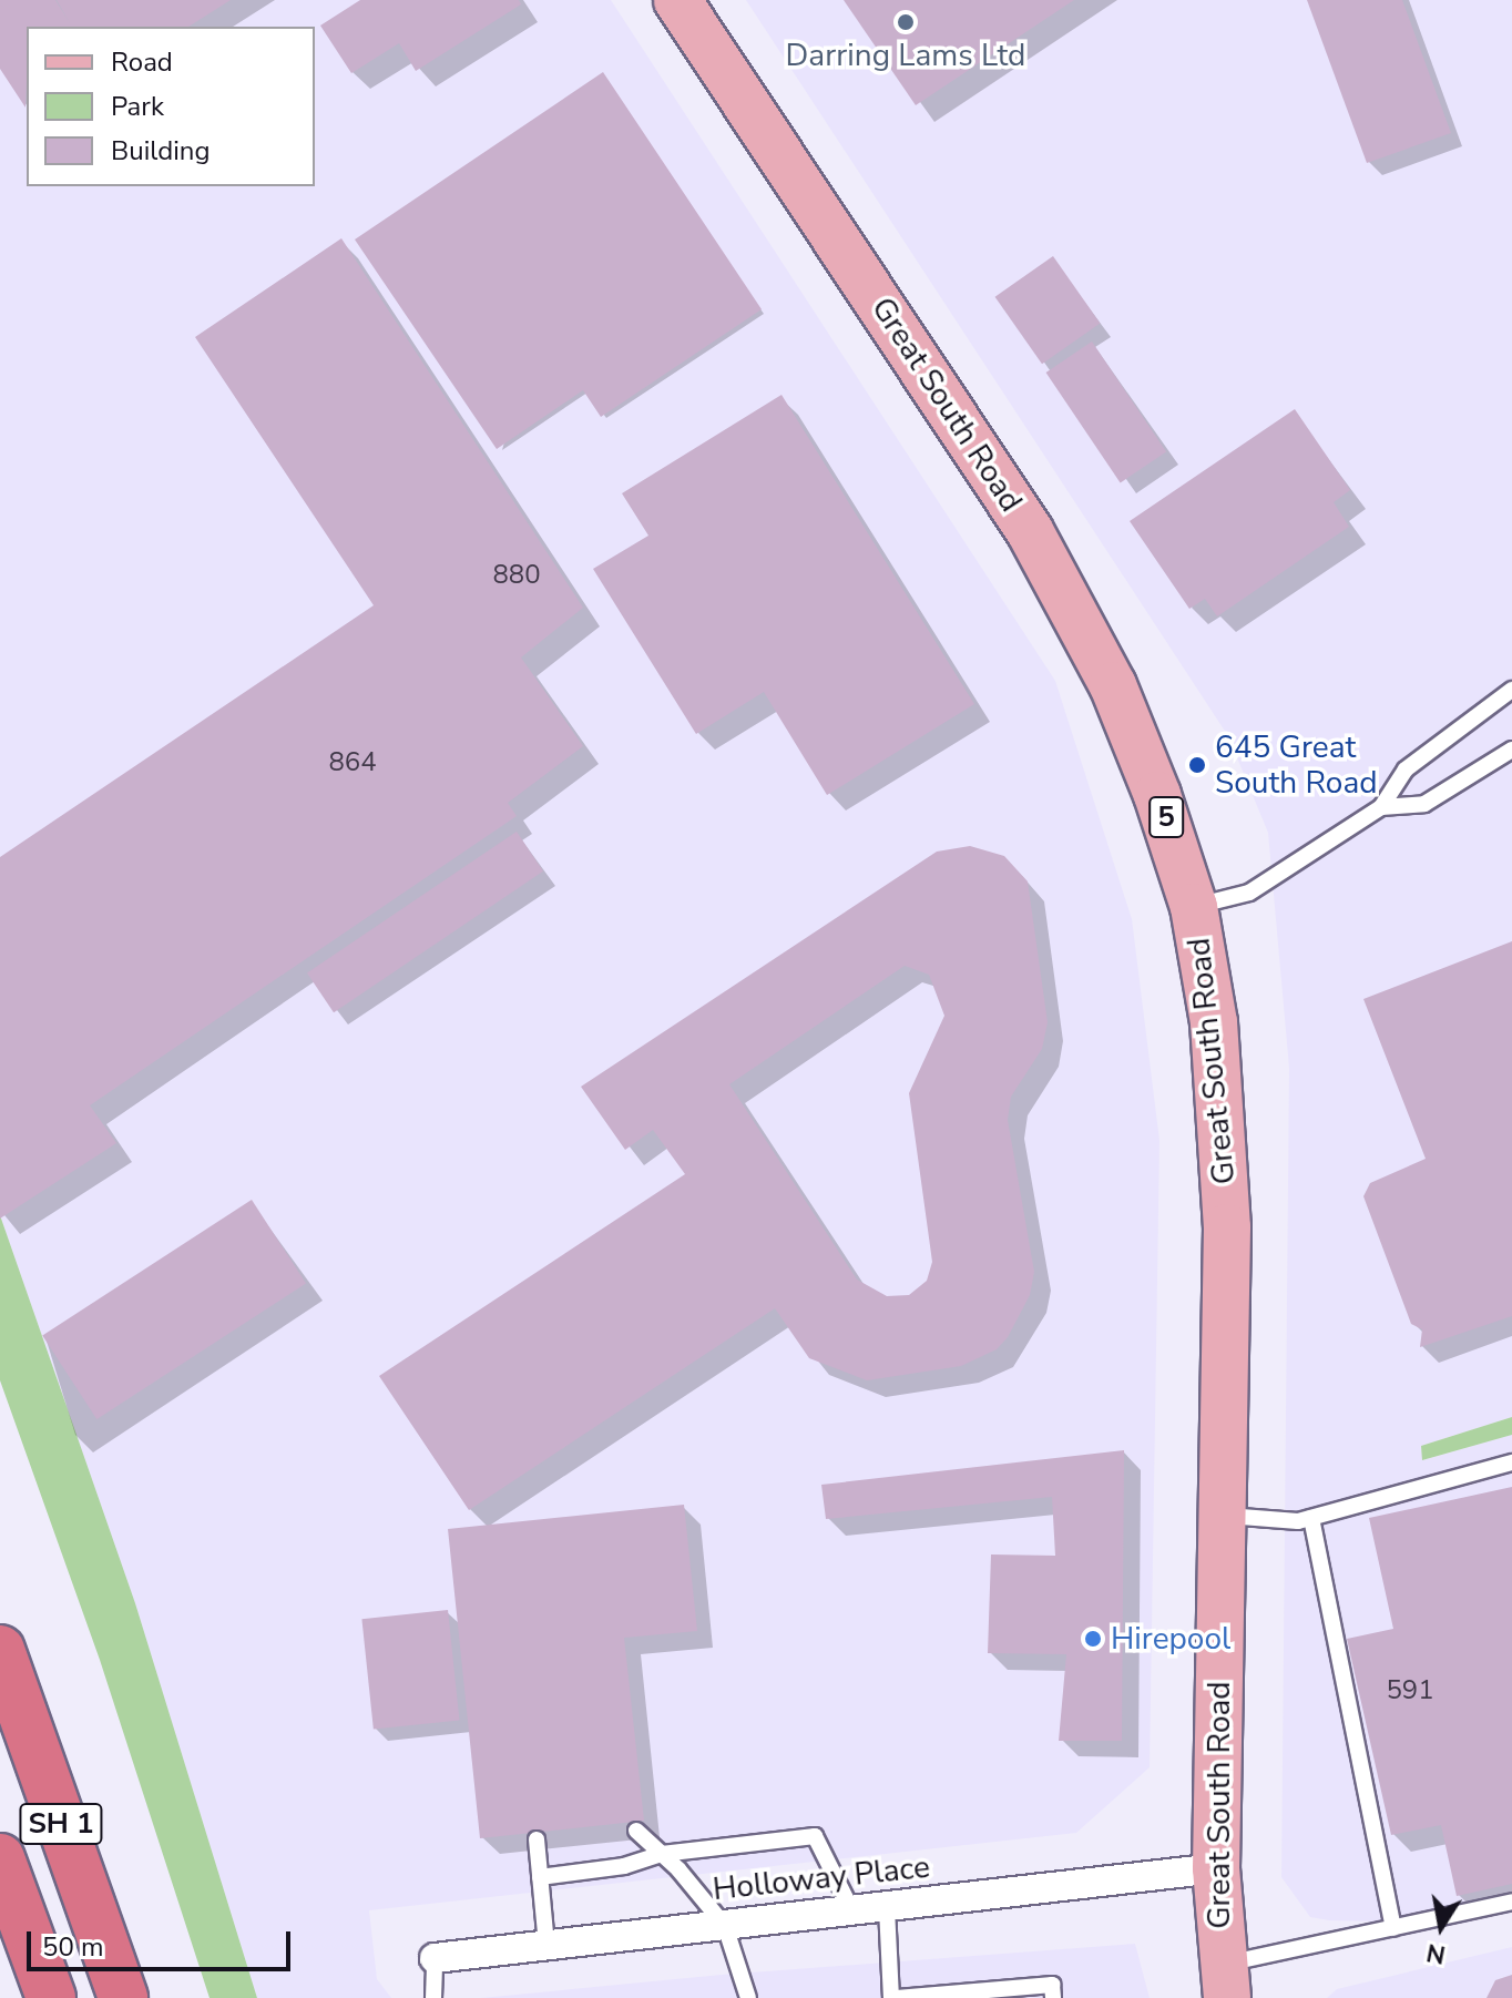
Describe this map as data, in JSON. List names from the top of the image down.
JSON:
{
  "streets": {
    "highway": ["SH 1"],
    "main road": ["Great South Road", "5"],
    "street": ["Holloway Place"]
  },
  "crossings": [
    ["Great South Road", "Holloway Place"]
  ],
  "places": ["Darring Lams Ltd", "645 Great South Road", "Hirepool"],
  "house_numbers": ["880", "864", "591"],
  "legend": ["Road", "Park", "Building"],
  "scale_bar": "50 m",
  "north": "bottom"
}
